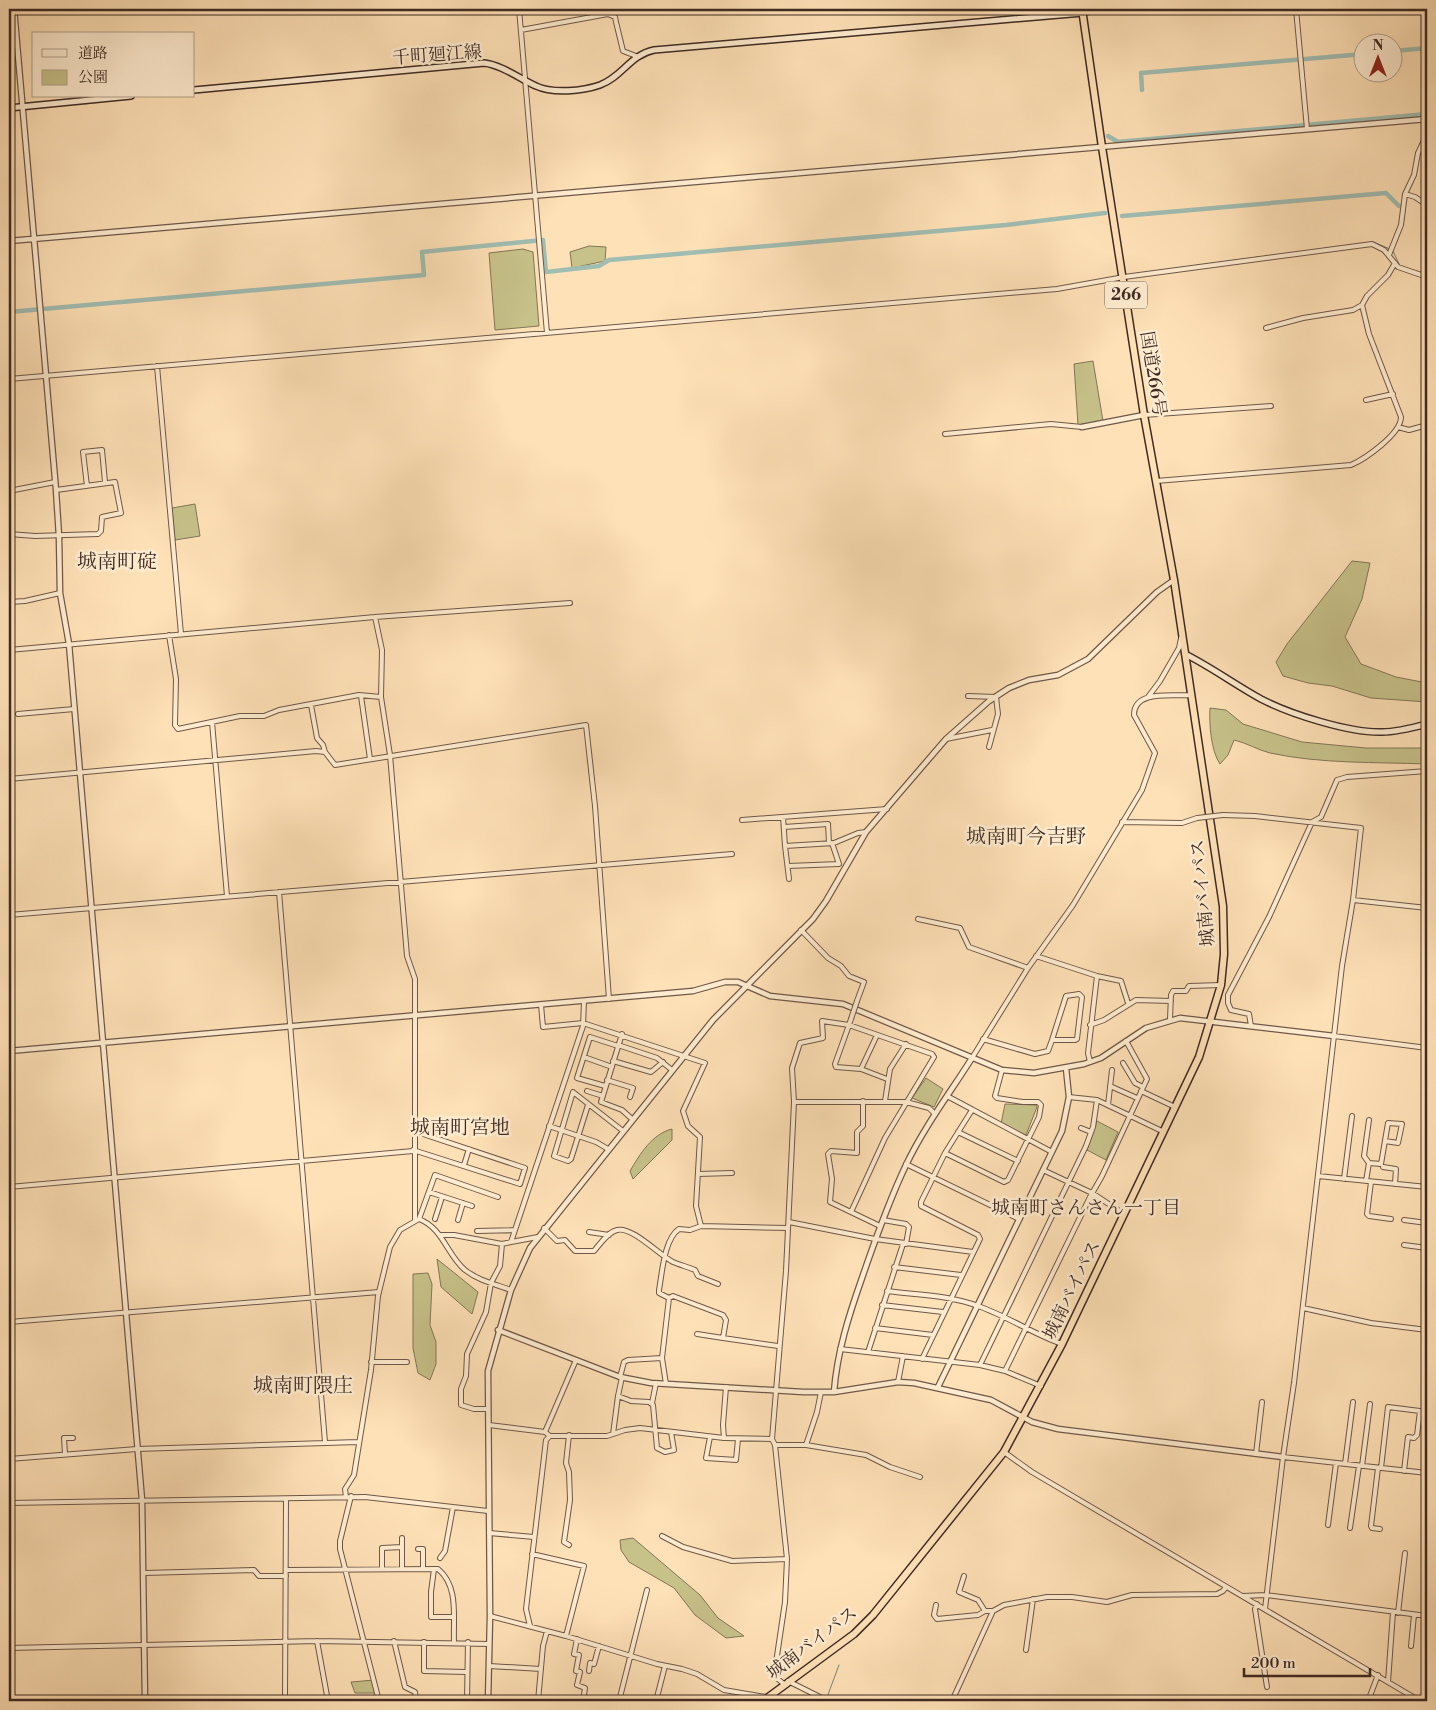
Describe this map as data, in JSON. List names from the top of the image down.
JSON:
{
  "streets": {
    "highway": ["266", "国道266号", "城南バイパス"],
    "main road": ["千町廻江線"]
  },
  "crossings": [
    ["千町廻江線", "国道266号"],
    ["国道266号", "城南バイパス"]
  ],
  "districts": [
    "城南町碇",
    "城南町今吉野",
    "城南町宮地",
    "城南町さんさん一丁目",
    "城南町隈庄"
  ],
  "legend": ["道路", "公園"],
  "scale_bar": "200 m",
  "north": "top"
}
